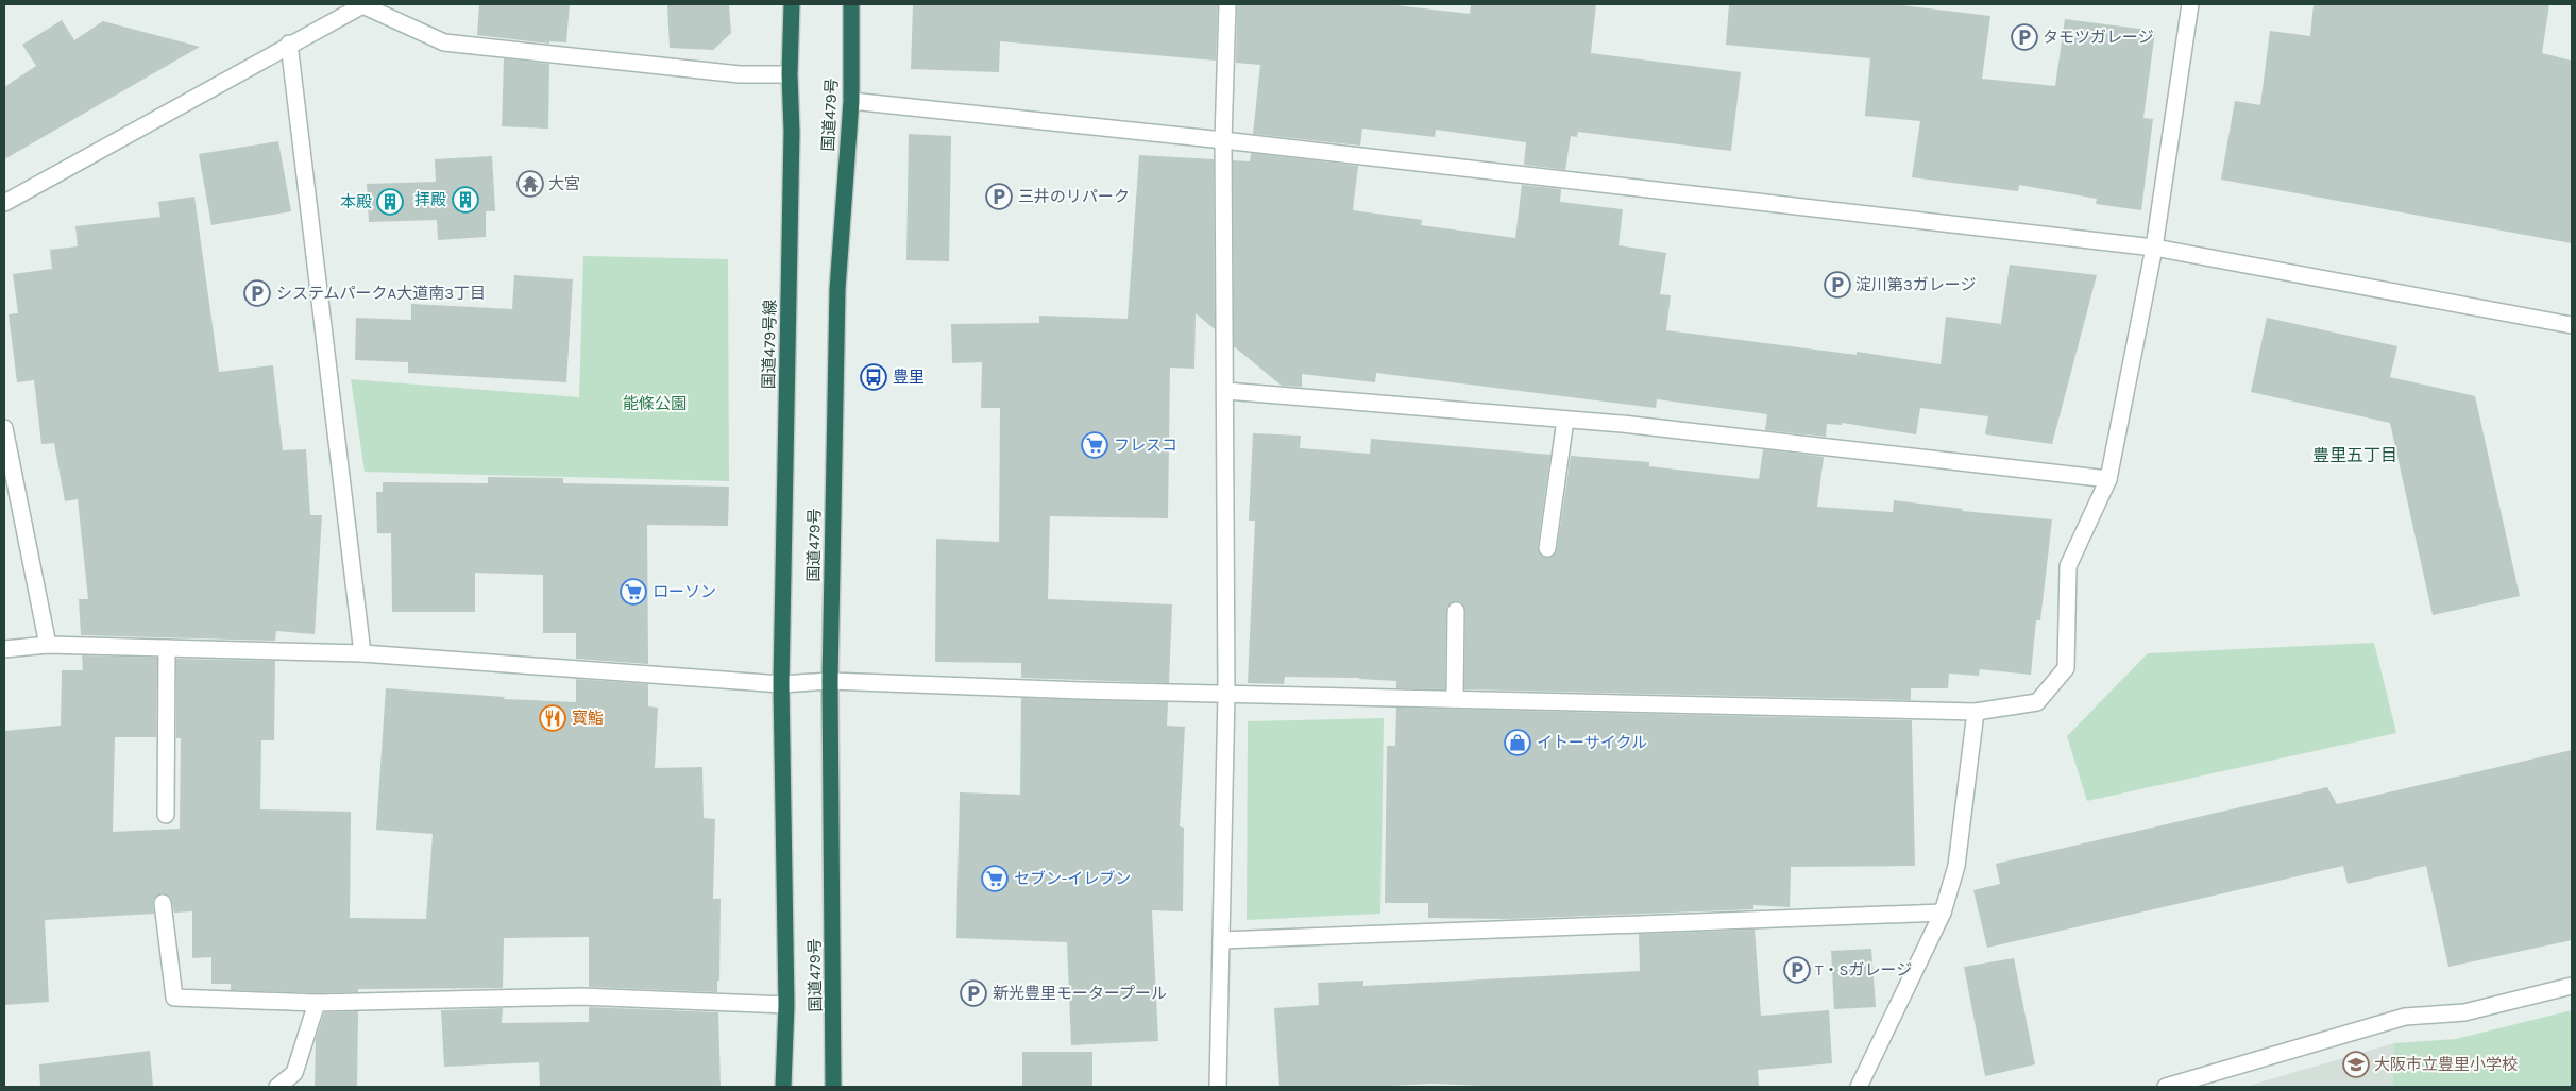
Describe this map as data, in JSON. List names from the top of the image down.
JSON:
{
  "streets": {
    "highway": ["国道479号", "国道479号線"]
  },
  "crossings": [
    ["国道479号", "国道479号線"]
  ],
  "districts": ["豊里五丁目"],
  "parks": ["能條公園"],
  "places": {
    "parking": [
      "タモツガレージ",
      "三井のリパーク",
      "淀川第3ガレージ",
      "システムパークA大道南3丁目",
      "T・Sガレージ",
      "新光豊里モータープール"
    ],
    "temple": ["大宮"],
    "building": ["拝殿", "本殿"],
    "bus stop": ["豊里"],
    "supermarket": ["フレスコ", "ローソン", "セブン-イレブン"],
    "restaurant": ["寳鮨"],
    "shop": ["イトーサイクル"],
    "school or university": ["大阪市立豊里小学校"]
  }
}
